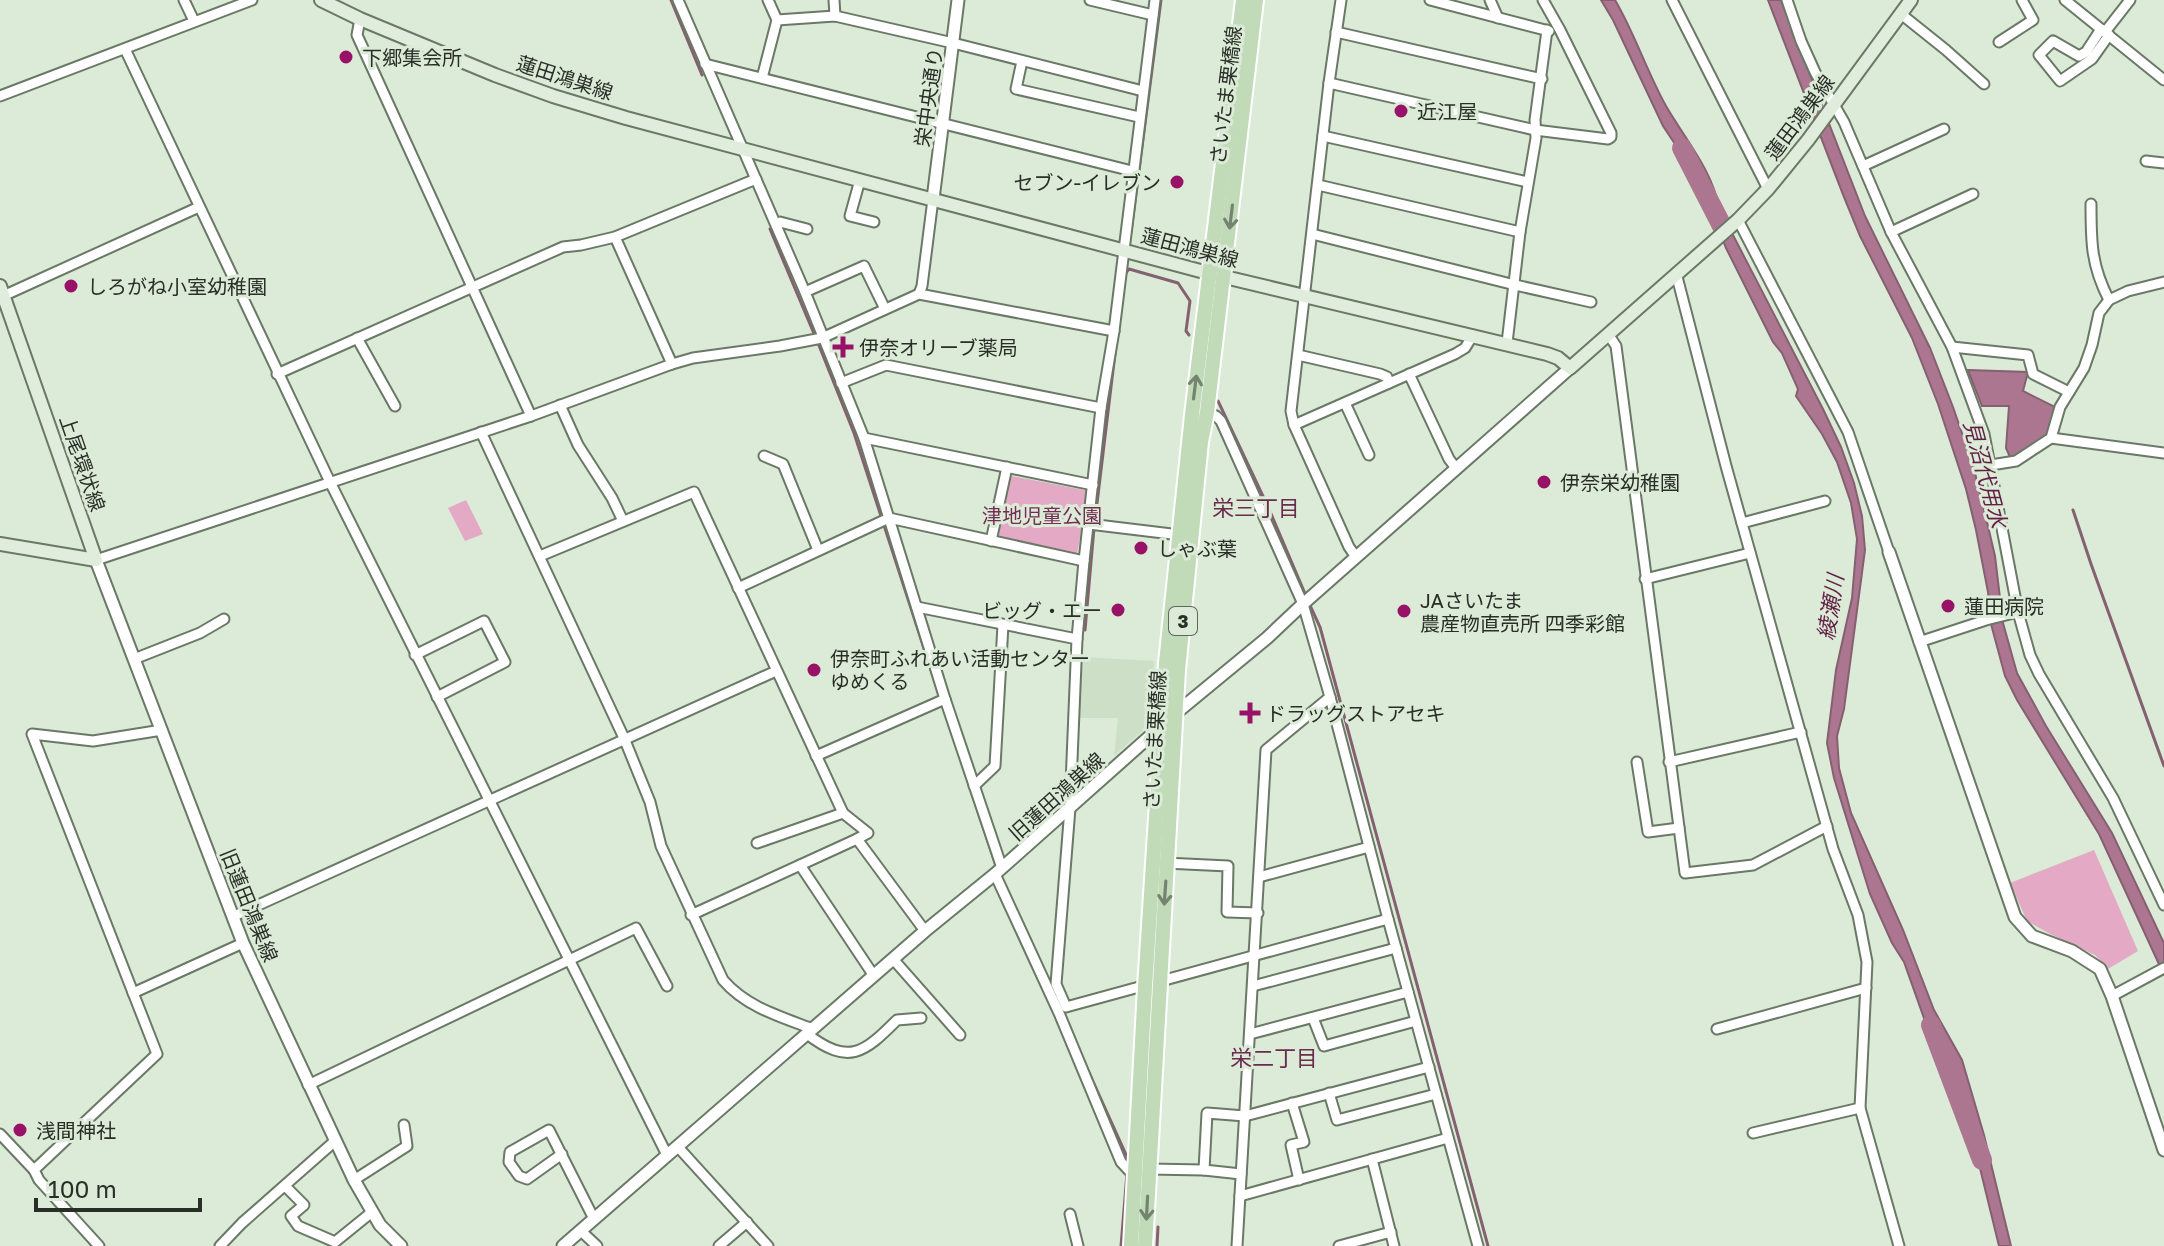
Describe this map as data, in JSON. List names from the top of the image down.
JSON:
{
  "streets": {
    "main road": [
      "蓮田鴻巣線",
      "さいたま栗橋線",
      "上尾環状線",
      "3"
    ],
    "street": ["栄中央通り", "旧蓮田鴻巣線"]
  },
  "crossings": [
    ["蓮田鴻巣線", "さいたま栗橋線"],
    ["蓮田鴻巣線", "栄中央通り"],
    ["蓮田鴻巣線", "旧蓮田鴻巣線"],
    ["さいたま栗橋線", "旧蓮田鴻巣線"],
    ["上尾環状線", "旧蓮田鴻巣線"]
  ],
  "districts": ["栄三丁目", "栄二丁目"],
  "water": ["見沼代用水", "綾瀬川"],
  "parks": ["津地児童公園"],
  "places": {
    "other": [
      "下郷集会所",
      "近江屋",
      "セブン-イレブン",
      "しろがね小室幼稚園",
      "伊奈栄幼稚園",
      "しゃぶ葉",
      "蓮田病院",
      "ビッグ・エー",
      "JAさいたま 農産物直売所 四季彩館",
      "伊奈町ふれあい活動センター ゆめくる",
      "浅間神社"
    ],
    "health": ["伊奈オリーブ薬局", "ドラッグストアセキ"]
  },
  "scale_bar": "100 m"
}
